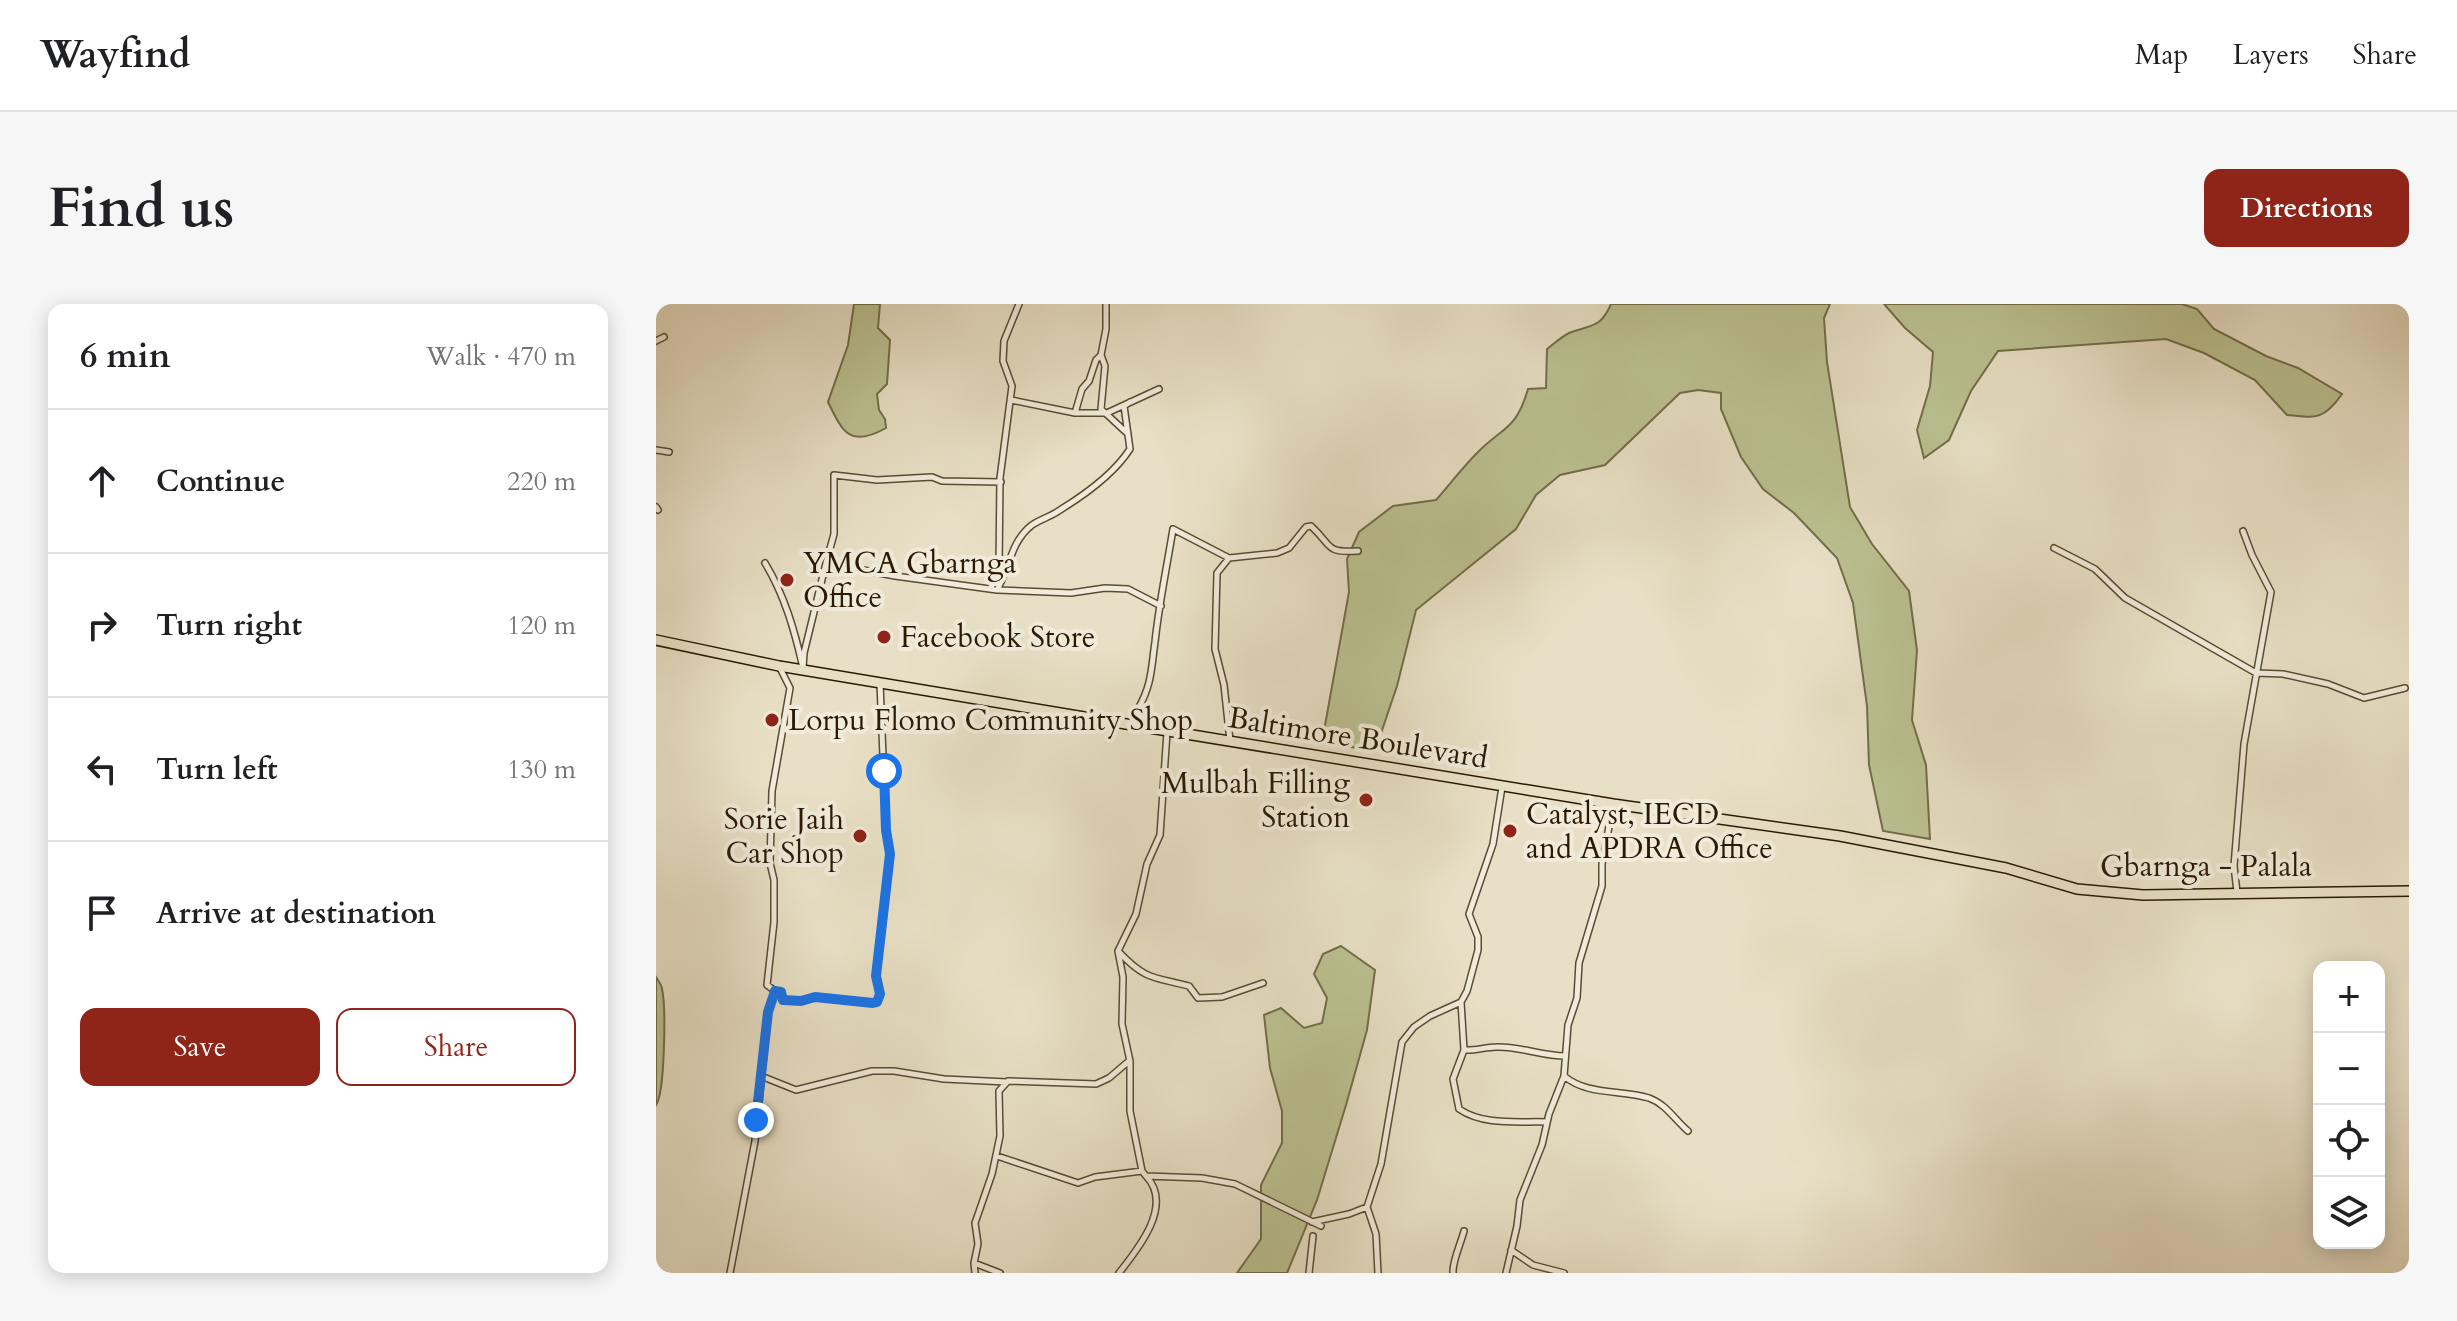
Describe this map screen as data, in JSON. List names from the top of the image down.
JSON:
{
  "streets": {
    "highway": ["Baltimore Boulevard", "Gbarnga - Palala"]
  },
  "crossings": [
    ["Baltimore Boulevard", "Gbarnga - Palala"]
  ],
  "places": [
    "YMCA Gbarnga Office",
    "Facebook Store",
    "Lorpu Flomo Community Shop",
    "Mulbah Filling Station",
    "Catalyst, IECD and APDRA Office",
    "Sorie Jaih Car Shop"
  ],
  "page": {
    "header": "Wayfind",
    "nav": ["Map", "Layers", "Share"],
    "buttons": [
      "Directions",
      ["Save", "Share"]
    ],
    "title": "Find us",
    "heading": ["6 min", "Walk · 470 m"],
    "list": [
      ["Continue", "220 m"],
      ["Turn right", "120 m"],
      ["Turn left", "130 m"],
      "Arrive at destination"
    ],
    "map_buttons": ["+", "−"]
  }
}
